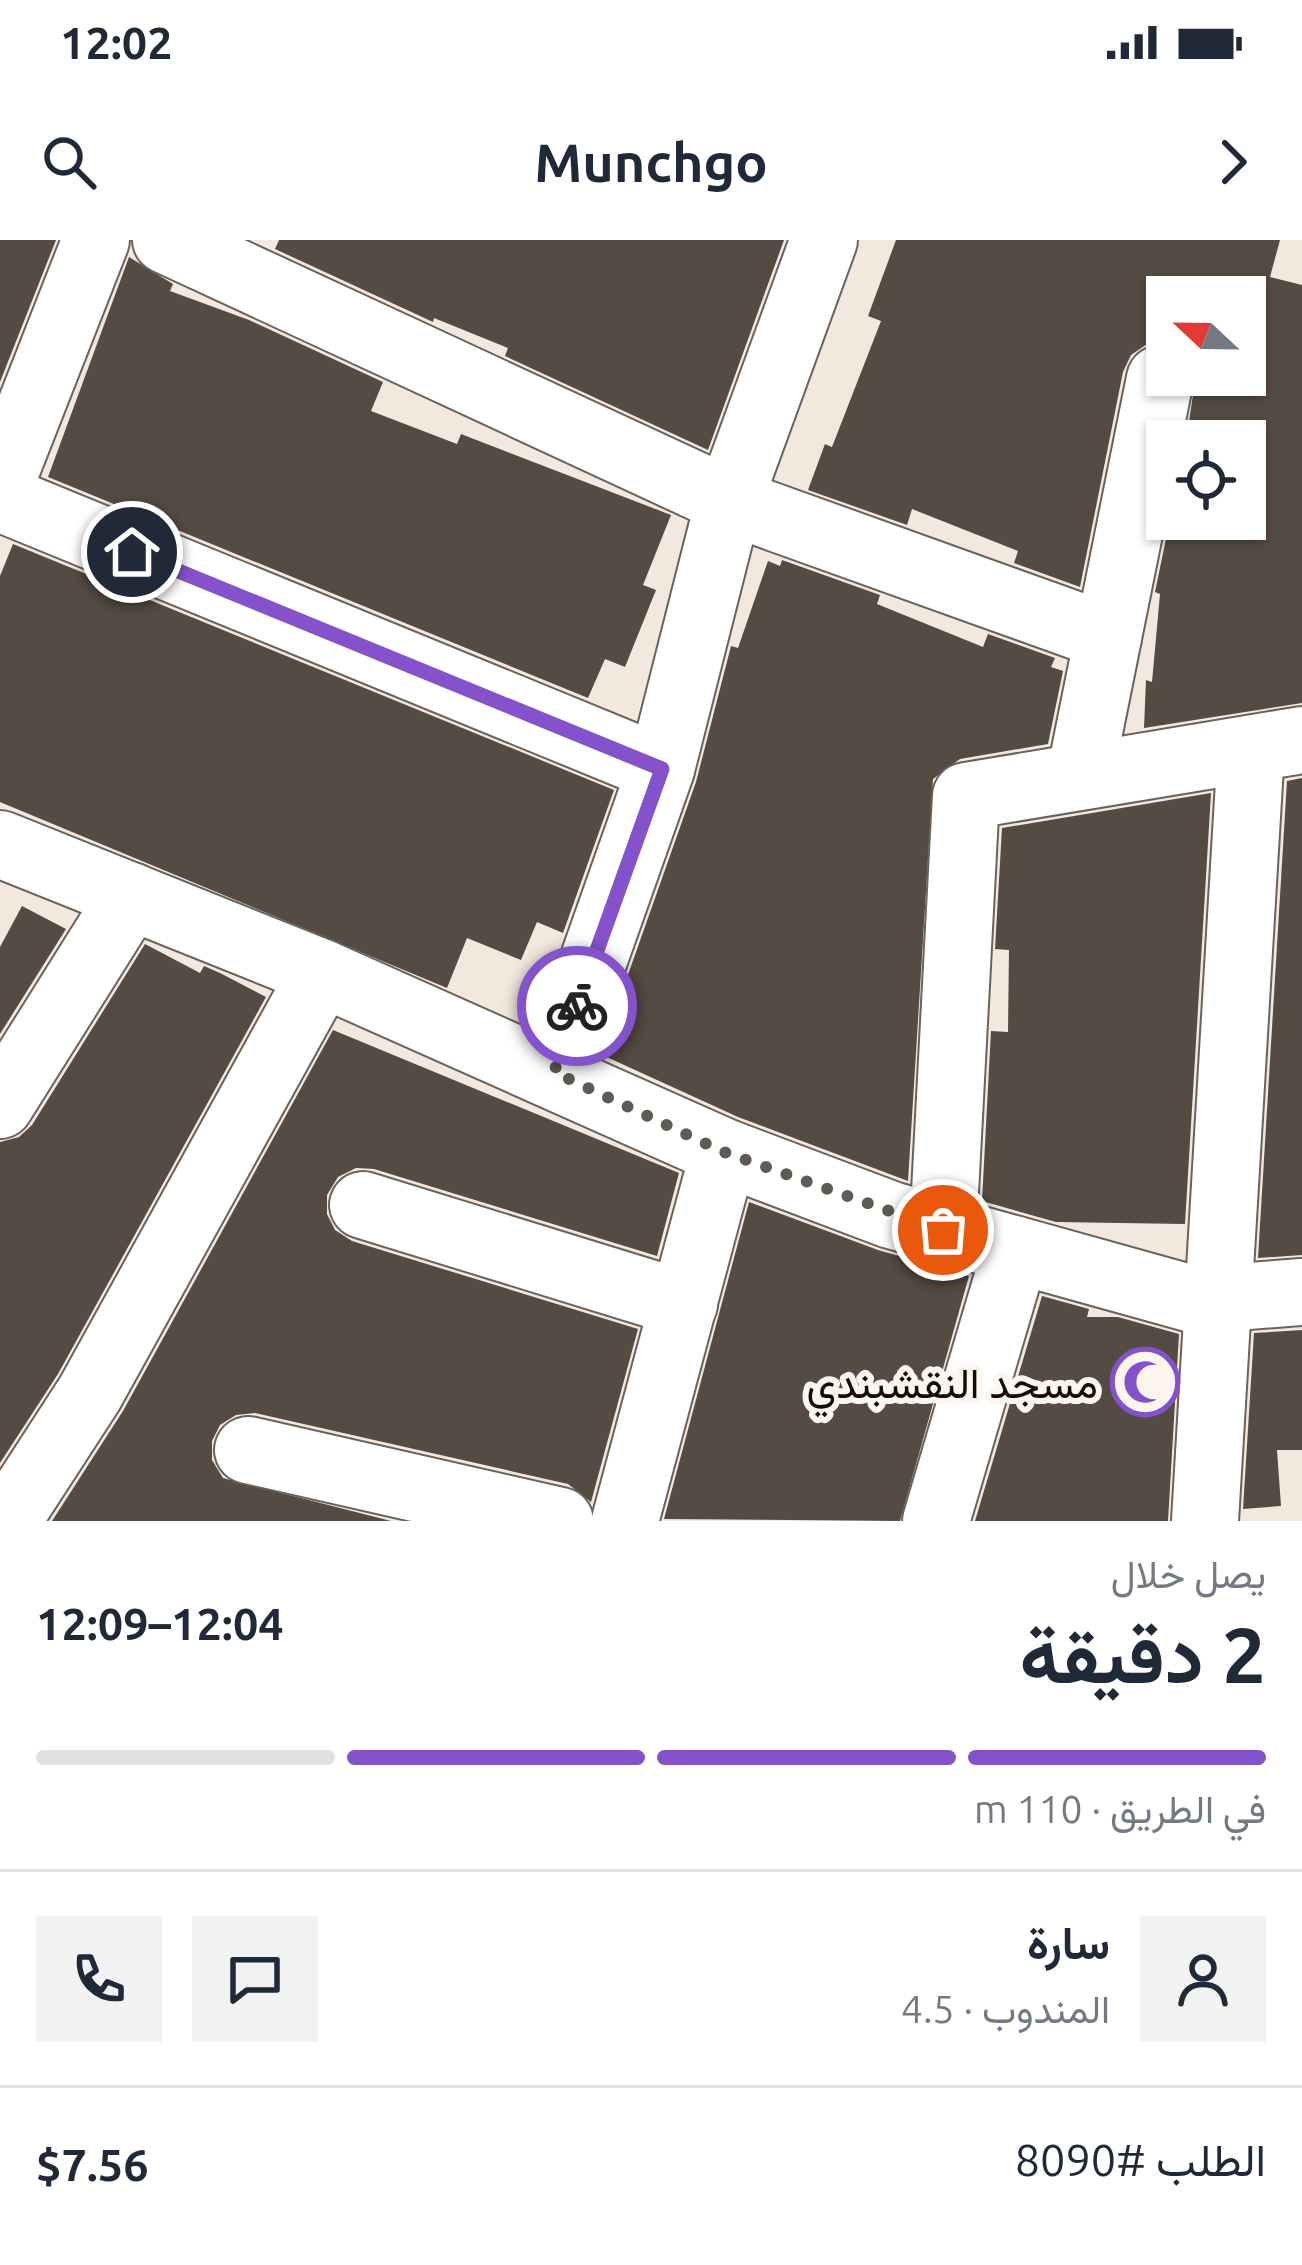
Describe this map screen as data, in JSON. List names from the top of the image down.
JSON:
{
  "places": {
    "mosque": ["مسجد النقشبندي"]
  },
  "north": "left",
  "page": {
    "status": "12:02",
    "header": "Munchgo",
    "heading": ["2 دقيقة", "يصل خلال", "12:04–12:09"],
    "panel": [
      "سارة",
      "المندوب · 4.5",
      "الطلب #8090",
      "$7.56"
    ],
    "bar": "في الطريق · 110 m"
  }
}
